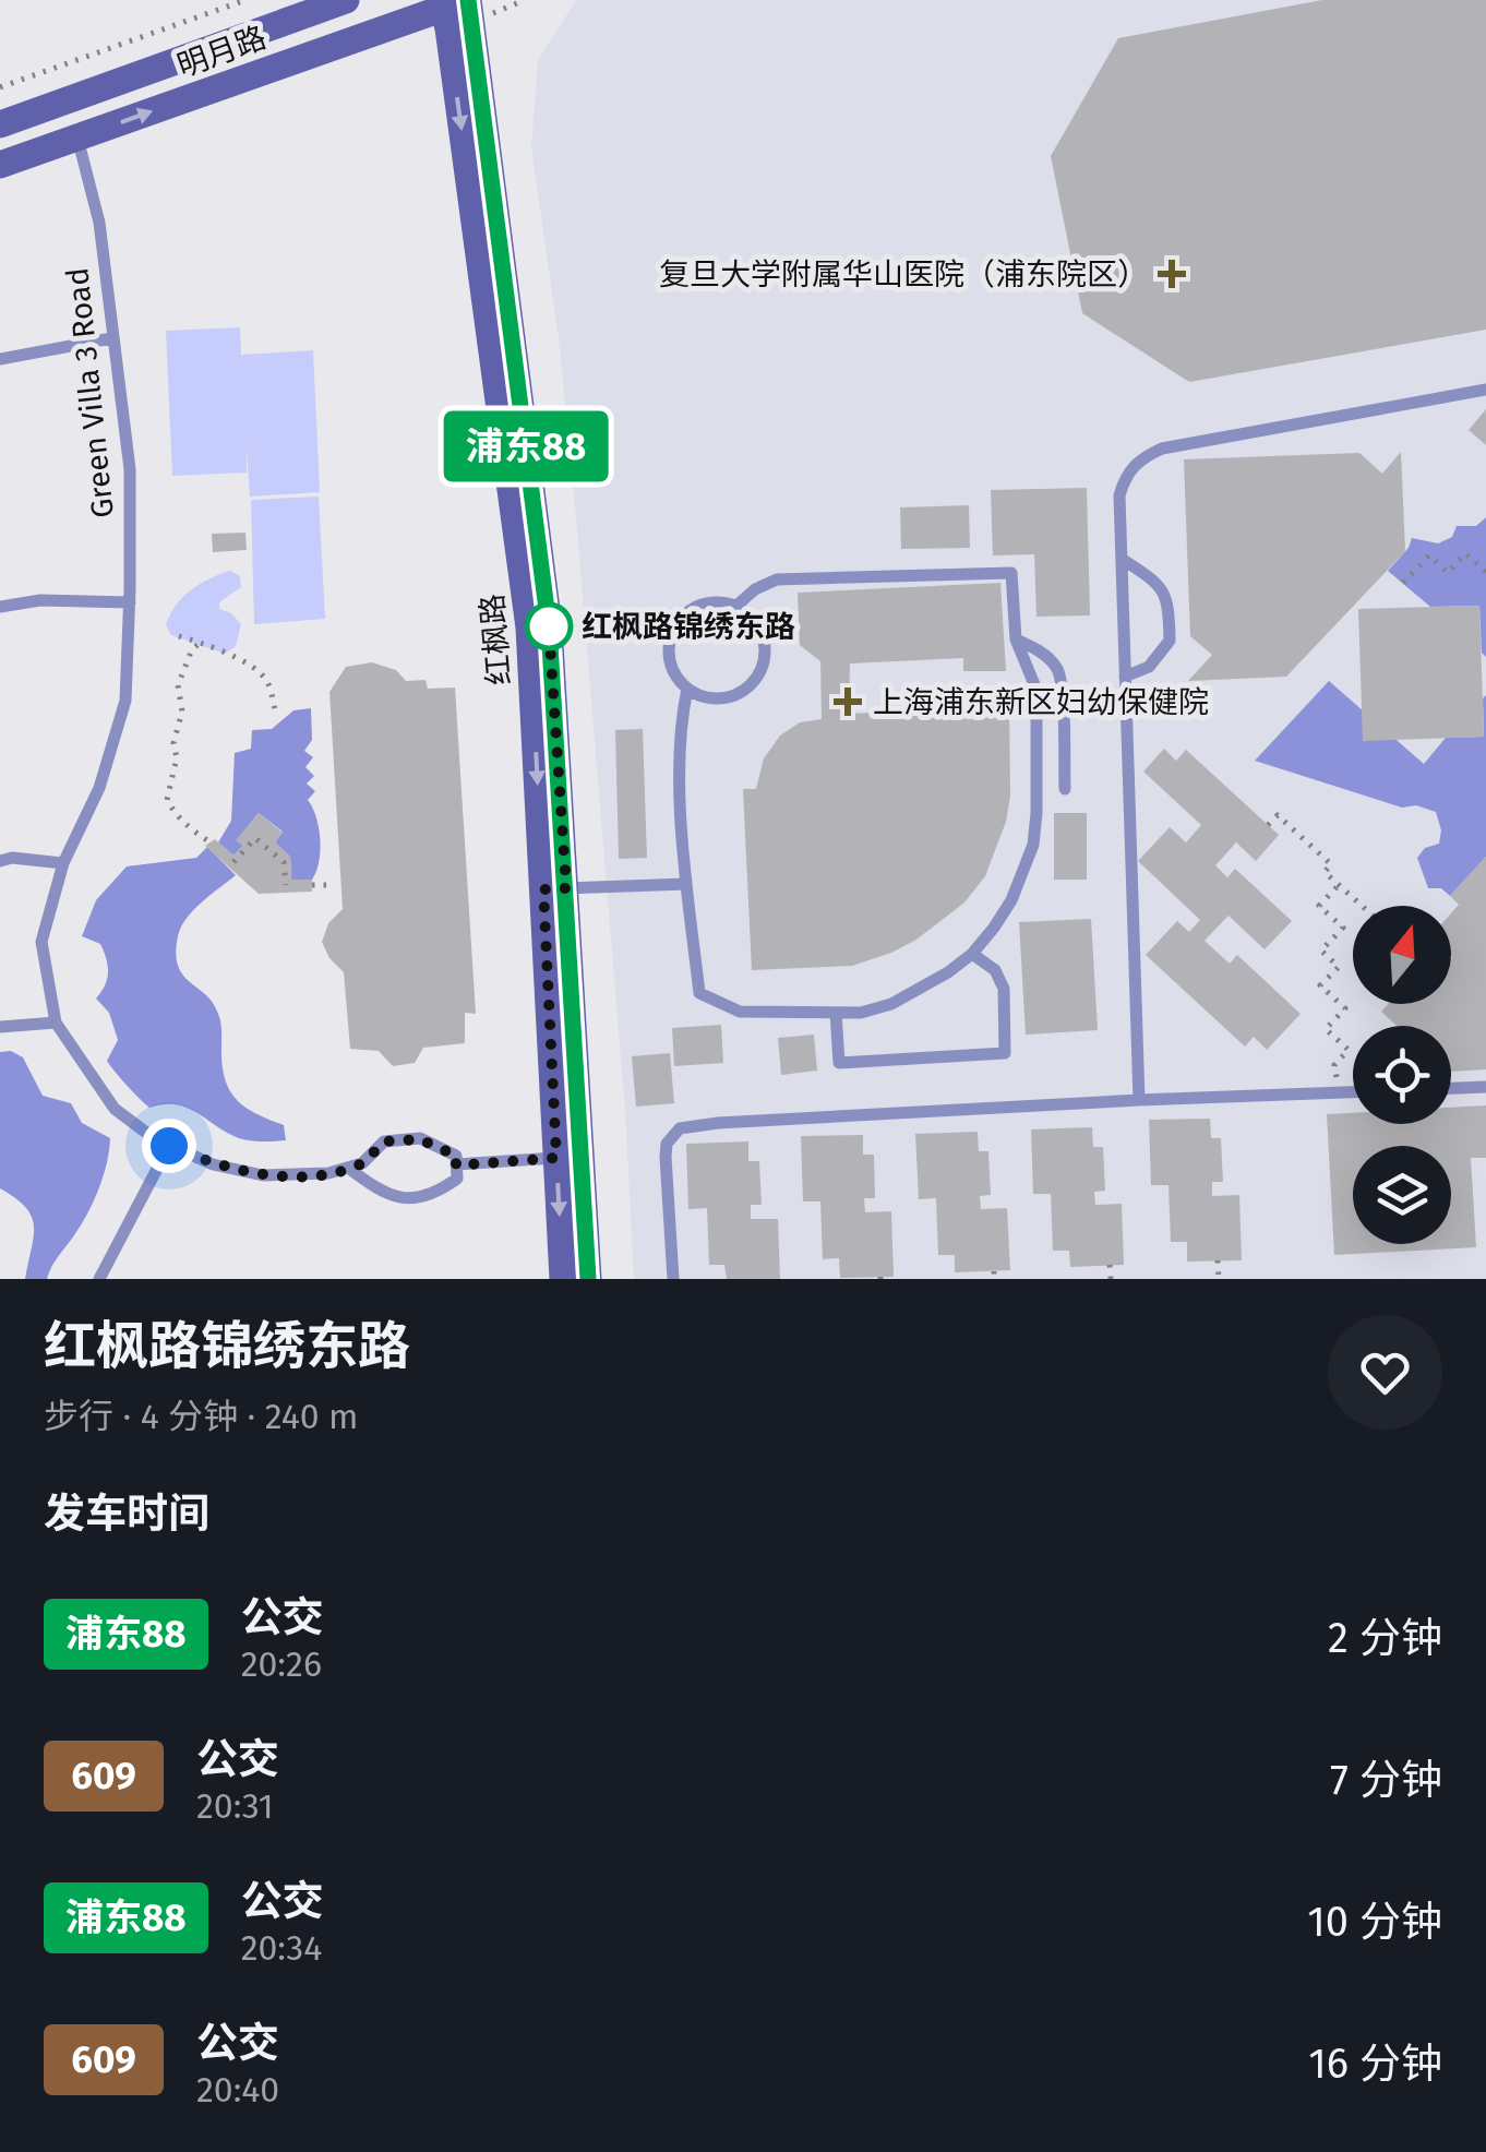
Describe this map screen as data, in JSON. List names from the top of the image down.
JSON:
{
  "streets": {
    "street": ["明月路", "红枫路"],
    "lane": ["Green Villa 3 Road"]
  },
  "crossings": [
    ["明月路", "Green Villa 3 Road"],
    ["明月路", "红枫路"]
  ],
  "places": {
    "health": ["复旦大学附属华山医院（浦东院区）", "上海浦东新区妇幼保健院"],
    "other": ["红枫路锦绣东路"]
  },
  "lines": ["bus line 浦东88"],
  "north": "top",
  "page": {
    "on_map": "浦东88",
    "heading": [
      ["红枫路锦绣东路", "步行 · 4 分钟 · 240 m"],
      "发车时间"
    ],
    "list": [
      {
        "mark": "浦东88",
        "name": "公交",
        "note": "20:26",
        "value": "2 分钟"
      },
      {
        "mark": "609",
        "name": "公交",
        "note": "20:31",
        "value": "7 分钟"
      },
      {
        "mark": "浦东88",
        "name": "公交",
        "note": "20:34",
        "value": "10 分钟"
      },
      {
        "mark": "609",
        "name": "公交",
        "note": "20:40",
        "value": "16 分钟"
      }
    ]
  }
}
